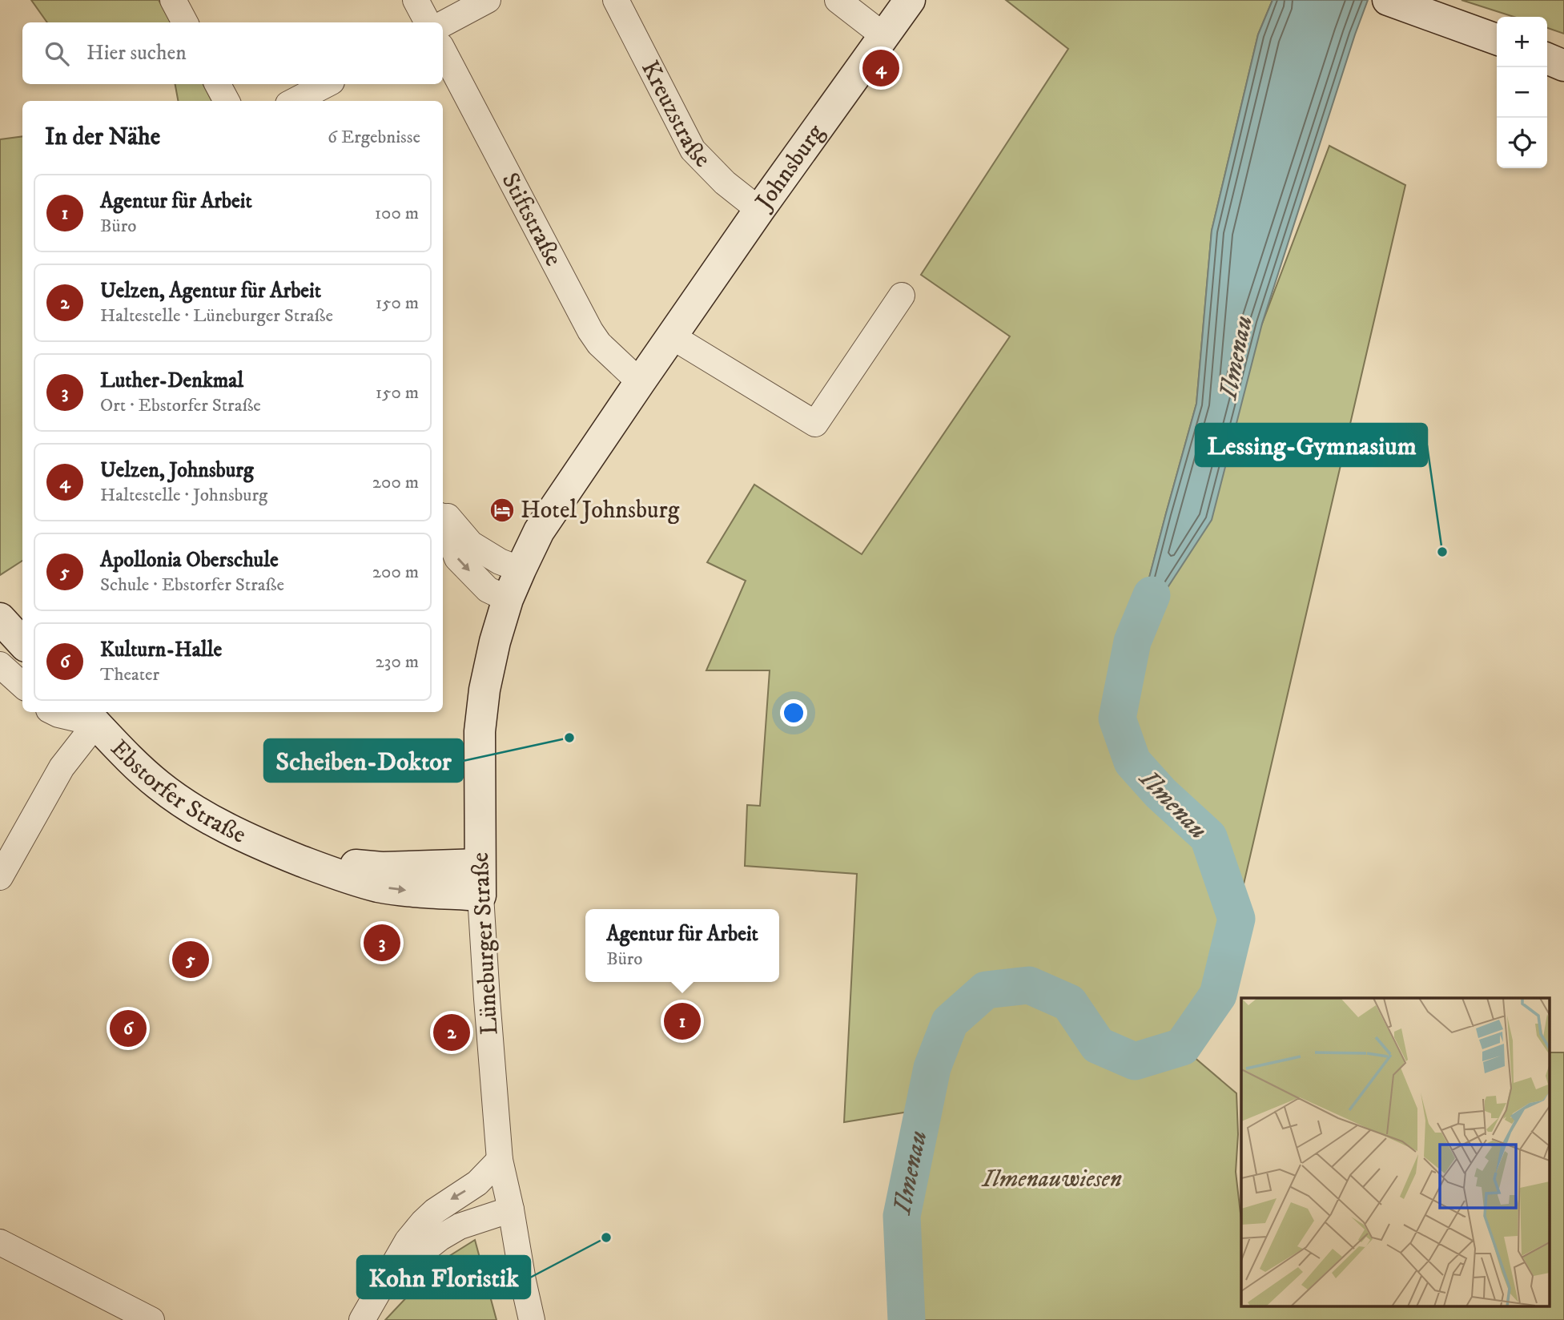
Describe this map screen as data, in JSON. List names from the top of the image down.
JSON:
{
  "streets": {
    "main road": ["Johnsburg", "Ebstorfer Straße", "Lüneburger Straße"],
    "street": ["Kreuzstraße", "Stiftstraße"]
  },
  "crossings": [
    ["Kreuzstraße", "Johnsburg"],
    ["Johnsburg", "Stiftstraße"],
    ["Johnsburg", "Lüneburger Straße"],
    ["Ebstorfer Straße", "Lüneburger Straße"]
  ],
  "water": ["Ilmenau"],
  "parks": ["Ilmenauwiesen"],
  "places": {
    "hotel": ["Hotel Johnsburg"],
    "other": ["Lessing-Gymnasium", "Scheiben-Doktor", "Kohn Floristik"]
  },
  "page": {
    "map_buttons": ["+", "−"],
    "search": "Hier suchen",
    "pins": [
      "4",
      "3",
      "5",
      "1",
      "6",
      "2"
    ],
    "heading": ["In der Nähe", "6 Ergebnisse"],
    "list": [
      {
        "mark": "1",
        "name": "Agentur für Arbeit",
        "note": "Büro",
        "value": "100 m"
      },
      {
        "mark": "2",
        "name": "Uelzen, Agentur für Arbeit",
        "note": "Haltestelle · Lüneburger Straße",
        "value": "150 m"
      },
      {
        "mark": "3",
        "name": "Luther-Denkmal",
        "note": "Ort · Ebstorfer Straße",
        "value": "150 m"
      },
      {
        "mark": "4",
        "name": "Uelzen, Johnsburg",
        "note": "Haltestelle · Johnsburg",
        "value": "200 m"
      },
      {
        "mark": "5",
        "name": "Apollonia Oberschule",
        "note": "Schule · Ebstorfer Straße",
        "value": "200 m"
      },
      {
        "mark": "6",
        "name": "Kulturn-Halle",
        "note": "Theater",
        "value": "230 m"
      }
    ],
    "popup": ["Agentur für Arbeit", "Büro"]
  }
}
